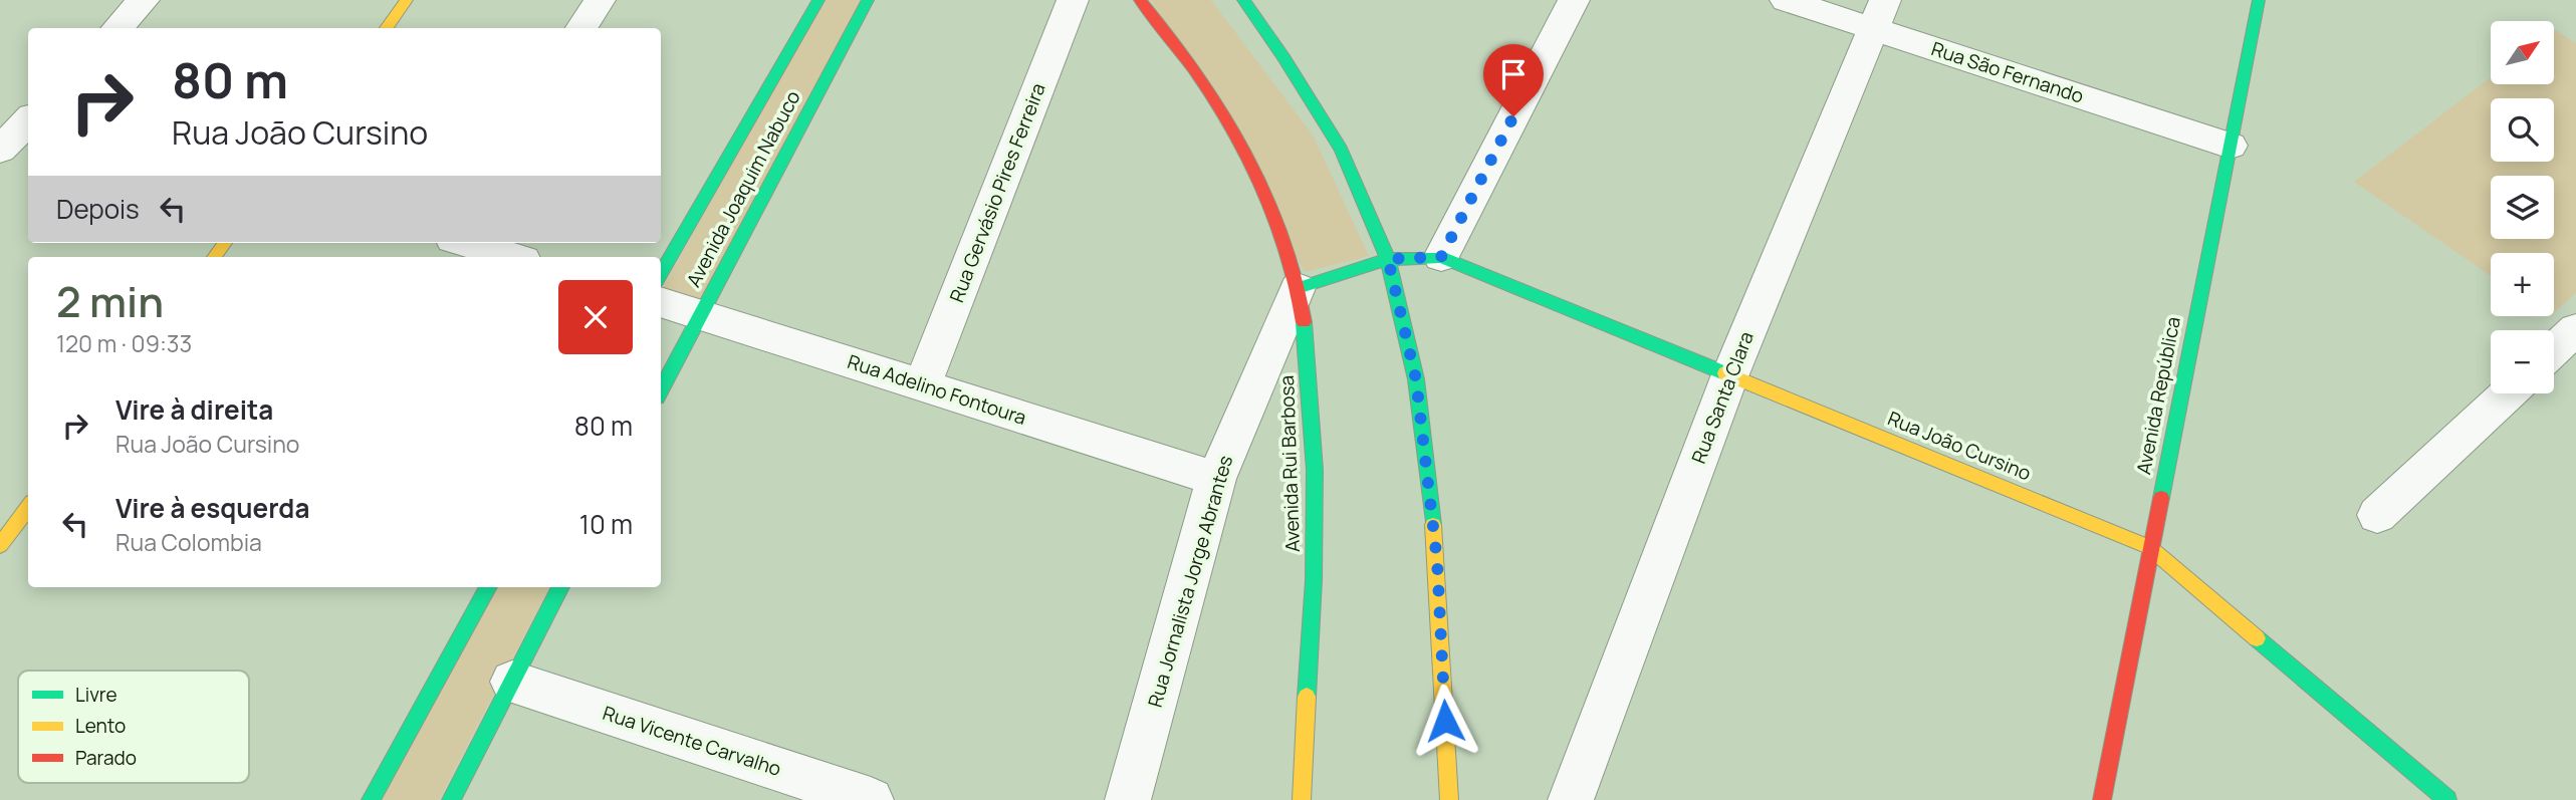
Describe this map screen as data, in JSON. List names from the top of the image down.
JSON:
{
  "streets": {
    "street": [
      "Rua São Fernando",
      "Avenida Joaquim Nabuco",
      "Rua Gervásio Pires Ferreira",
      "Rua Adelino Fontoura",
      "Avenida República",
      "Rua Santa Clara",
      "Rua João Cursino",
      "Avenida Rui Barbosa",
      "Rua Jornalista Jorge Abrantes",
      "Rua Vicente Carvalho"
    ]
  },
  "crossings": [
    ["Rua São Fernando", "Avenida República"],
    ["Rua São Fernando", "Rua Santa Clara"],
    ["Avenida Joaquim Nabuco", "Rua Adelino Fontoura"],
    ["Rua Gervásio Pires Ferreira", "Rua Adelino Fontoura"],
    ["Rua Adelino Fontoura", "Rua Jornalista Jorge Abrantes"],
    ["Avenida República", "Rua João Cursino"],
    ["Rua Santa Clara", "Rua João Cursino"],
    ["Rua João Cursino", "Avenida Rui Barbosa"],
    ["Rua João Cursino", "Rua Jornalista Jorge Abrantes"],
    ["Avenida Rui Barbosa", "Rua Jornalista Jorge Abrantes"]
  ],
  "legend": ["Livre", "Lento", "Parado"],
  "north": "top right",
  "page": {
    "map_buttons": ["+", "−"],
    "turn": ["80 m", "Rua João Cursino"],
    "then": "Depois",
    "heading": ["2 min", "120 m · 09:33"],
    "list": [
      {
        "name": "Vire à direita",
        "note": "Rua João Cursino",
        "value": "80 m"
      },
      {
        "name": "Vire à esquerda",
        "note": "Rua Colombia",
        "value": "10 m"
      }
    ]
  }
}
